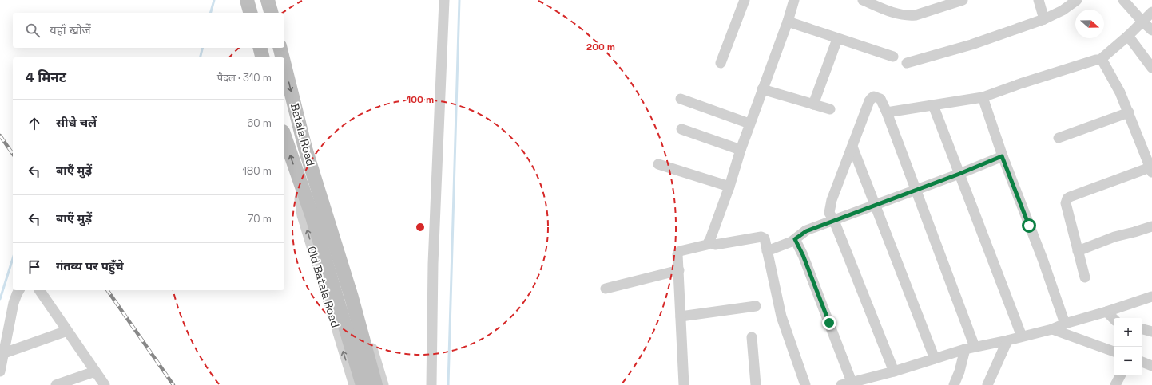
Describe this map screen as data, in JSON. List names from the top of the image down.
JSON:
{
  "streets": {
    "main road": ["Batala Road"],
    "street": ["Old Batala Road"]
  },
  "crossings": [
    ["Batala Road", "Old Batala Road"]
  ],
  "north": "right",
  "page": {
    "search": "यहाँ खोजें",
    "heading": ["4 मिनट", "पैदल · 310 m"],
    "list": [
      ["सीधे चलें", "60 m"],
      ["बाएँ मुड़ें", "180 m"],
      ["बाएँ मुड़ें", "70 m"],
      "गंतव्य पर पहुँचे"
    ],
    "map_buttons": ["+", "−"]
  },
  "rings": ["200 m", "100 m"]
}
